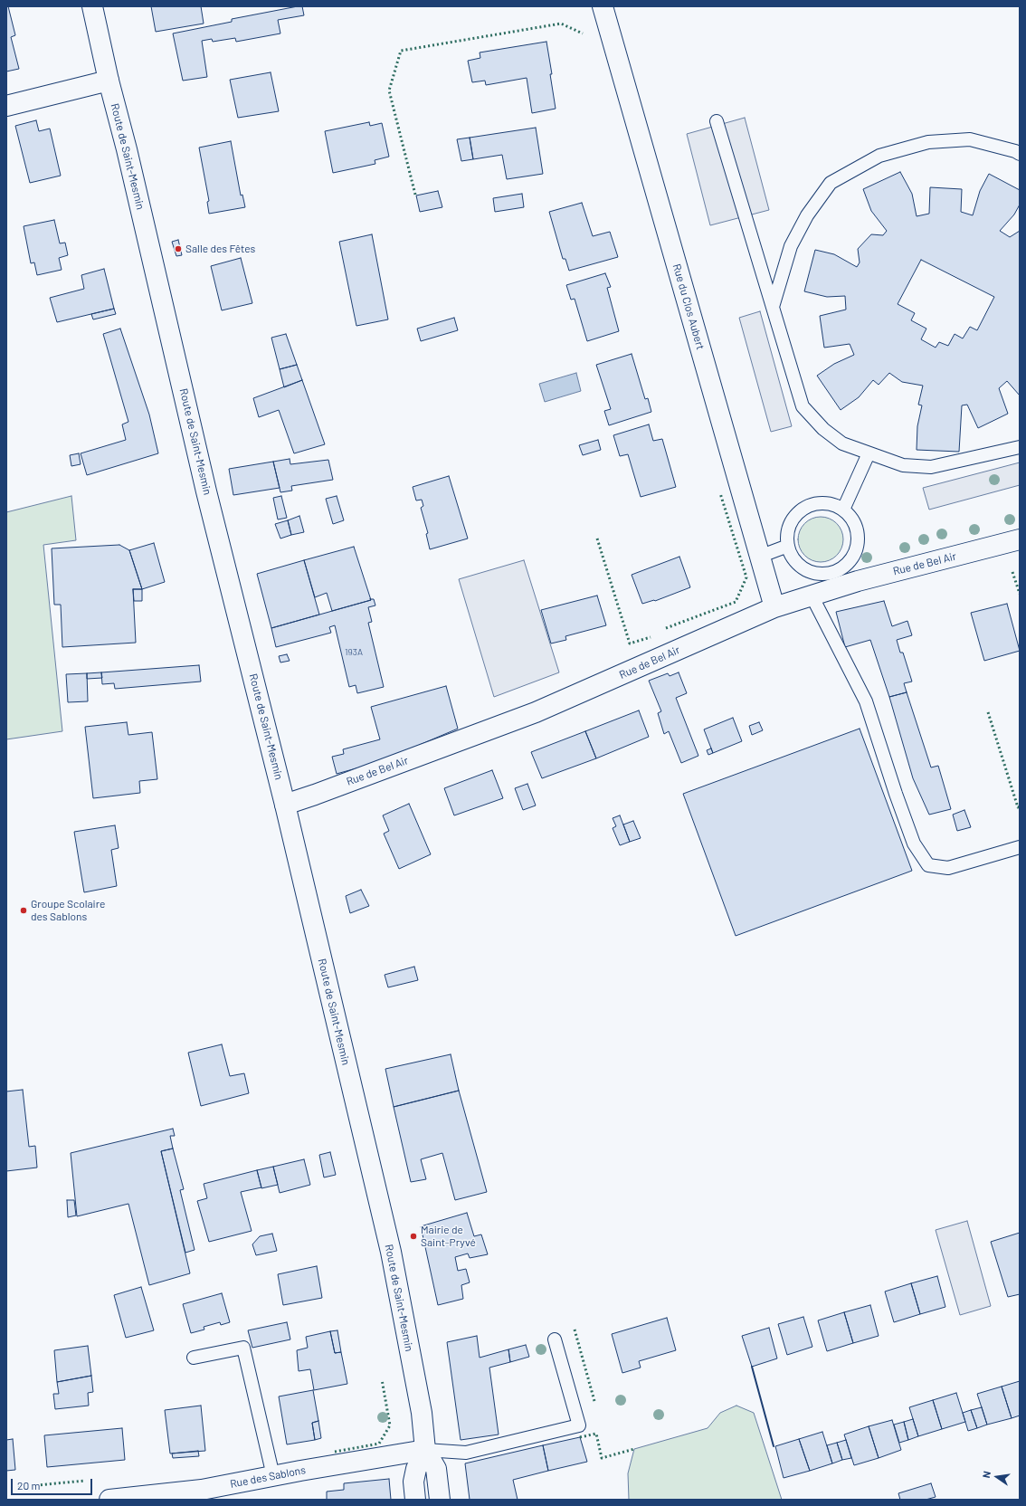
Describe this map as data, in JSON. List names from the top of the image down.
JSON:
{
  "streets": {
    "street": [
      "Route de Saint-Mesmin",
      "Rue du Clos Aubert",
      "Rue de Bel Air",
      "Rue des Sablons"
    ]
  },
  "crossings": [
    ["Route de Saint-Mesmin", "Rue de Bel Air"],
    ["Route de Saint-Mesmin", "Rue des Sablons"],
    ["Rue du Clos Aubert", "Rue de Bel Air"]
  ],
  "places": ["Salle des Fêtes", "Groupe Scolaire des Sablons", "Mairie de Saint-Pryvé"],
  "house_numbers": ["193A"],
  "scale_bar": "20 m",
  "north": "left"
}
